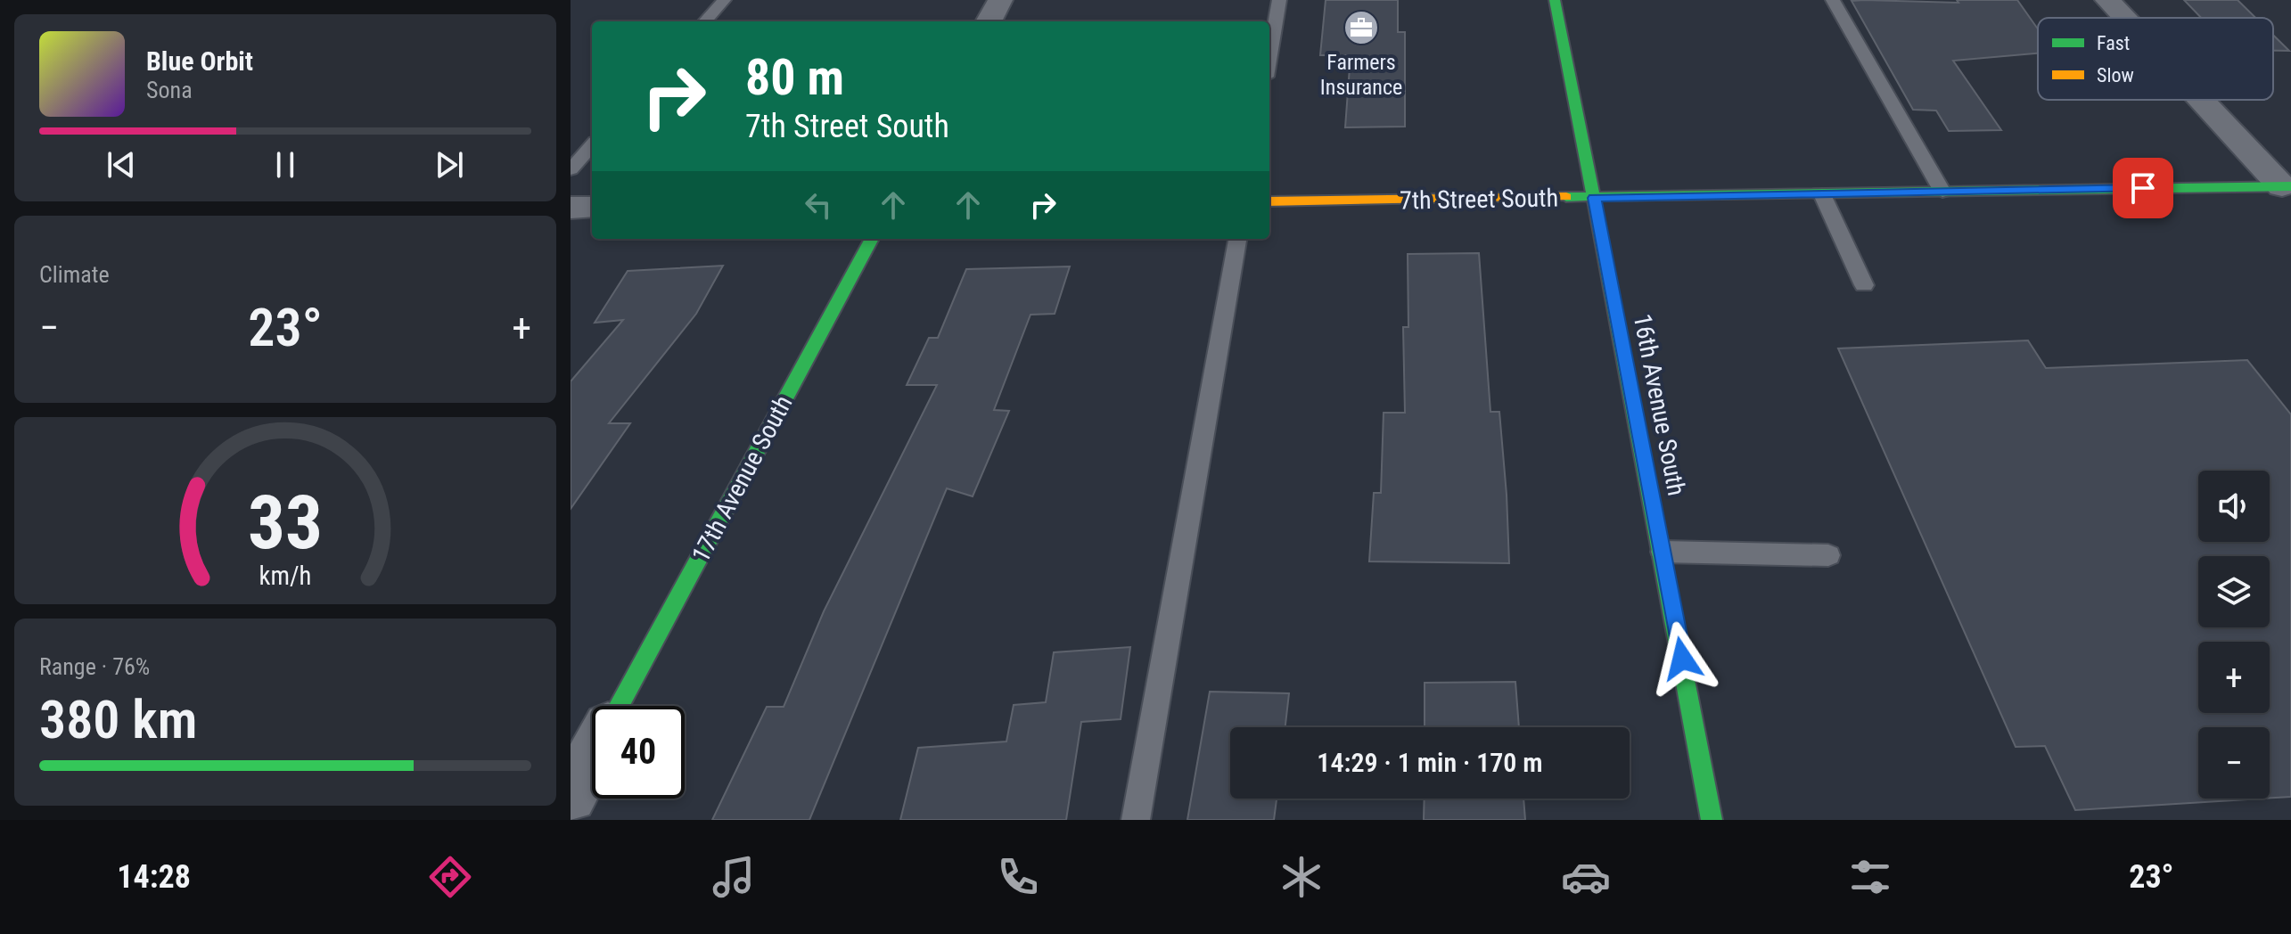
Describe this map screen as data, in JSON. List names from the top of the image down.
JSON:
{
  "streets": {
    "street": ["7th Street South", "16th Avenue South", "17th Avenue South"]
  },
  "crossings": [
    ["7th Street South", "16th Avenue South"]
  ],
  "places": {
    "office": ["Farmers Insurance"]
  },
  "legend": ["Fast", "Slow"],
  "page": {
    "turn": ["80 m", "7th Street South"],
    "song": ["Blue Orbit", "Sona"],
    "tile": [
      "Climate",
      ["Range · 76%", "380 km"]
    ],
    "heat": ["−", "23°", "+"],
    "map_buttons": ["+", "−"],
    "limit": "40",
    "trip": "14:29 · 1 min · 170 m",
    "tabs": ["14:28", "23°"],
    "gauge": ["33", "km/h"]
  }
}
